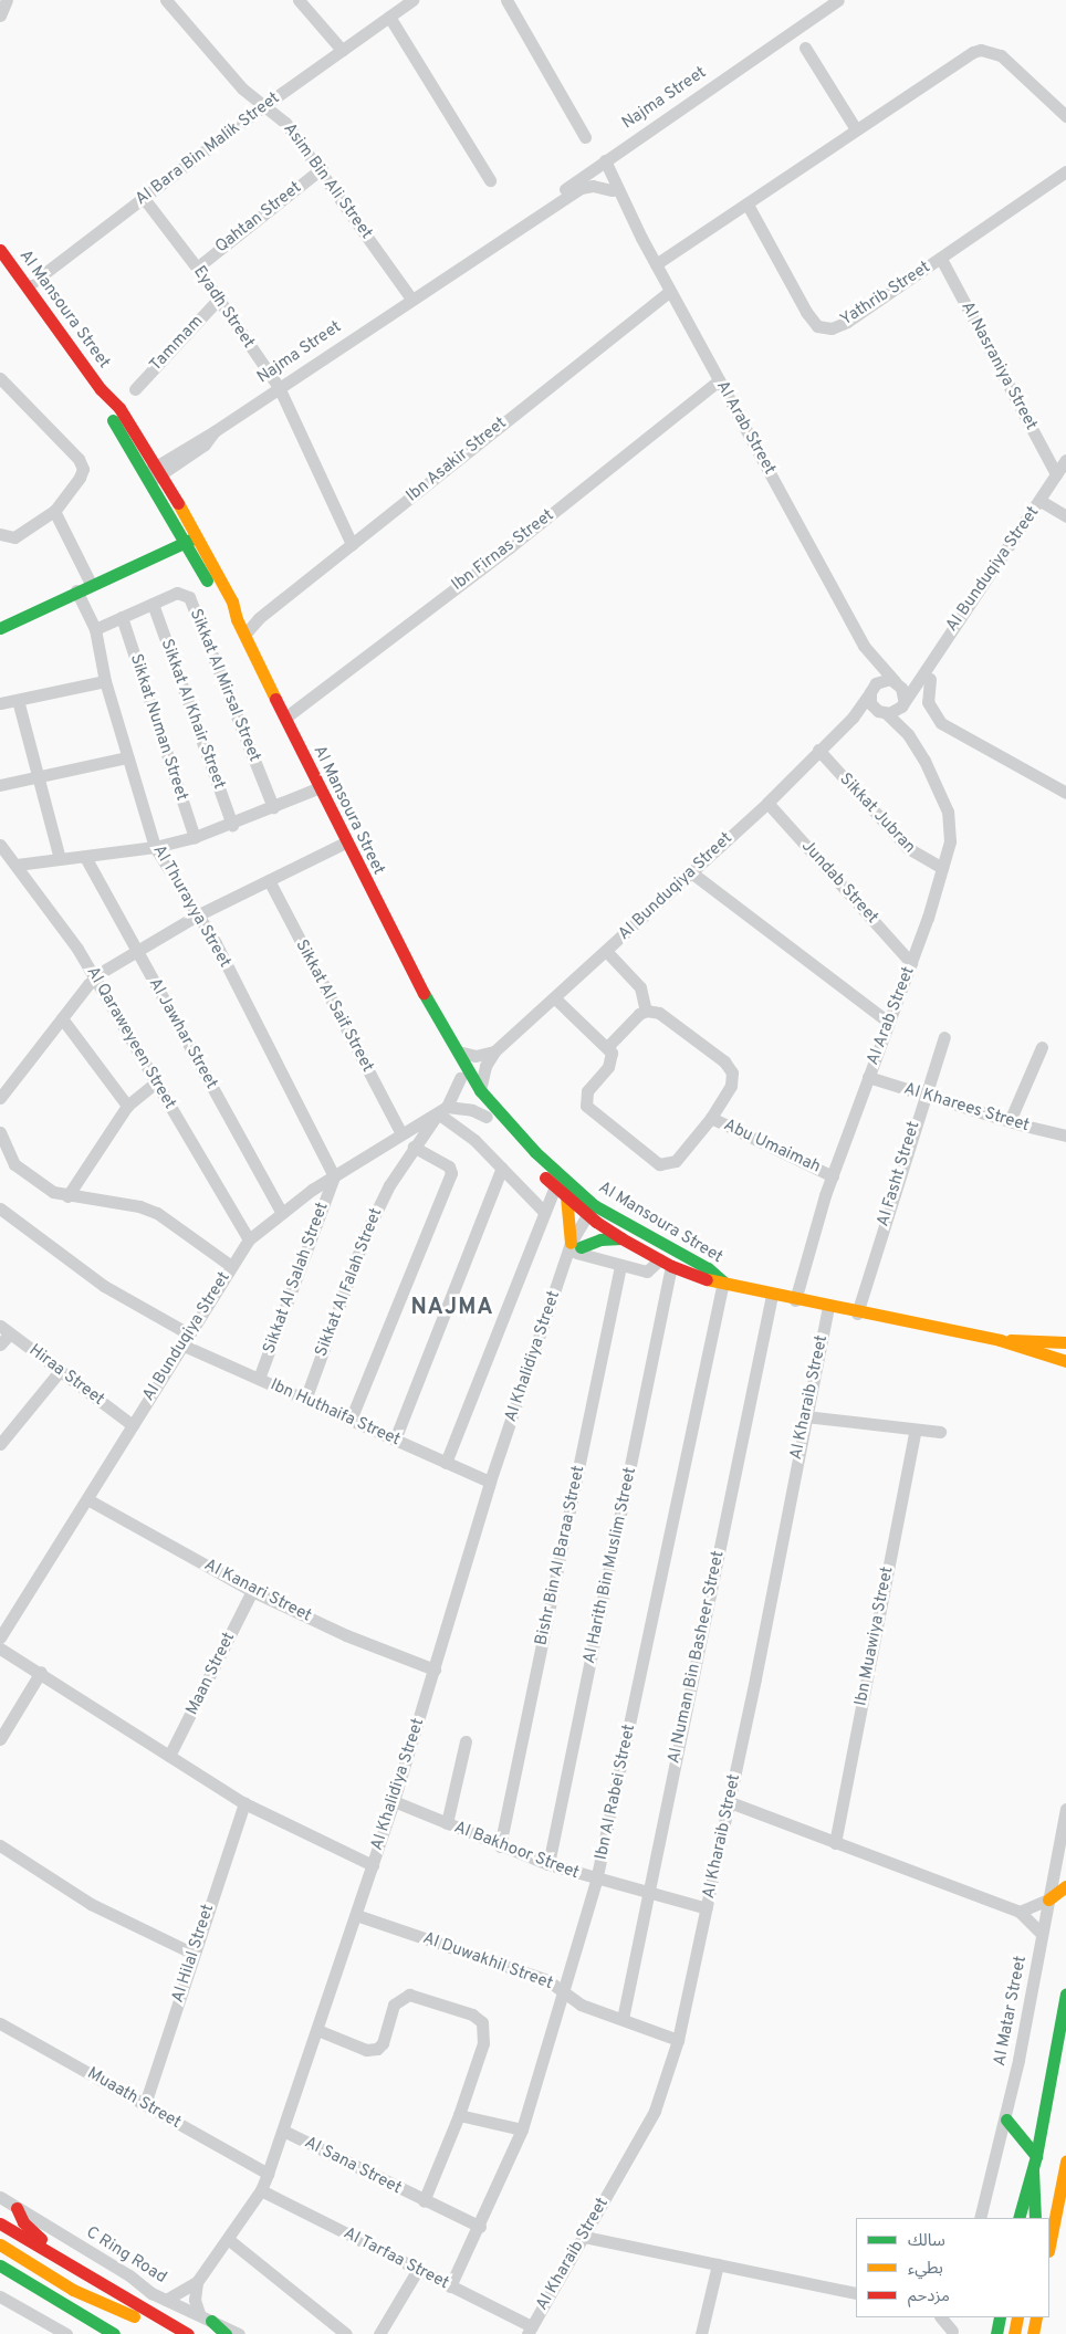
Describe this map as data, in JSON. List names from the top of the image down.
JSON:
{
  "streets": {
    "main road": ["Al Mansoura Street"],
    "street": [
      "Najma Street",
      "Al Bara Bin Malik Street",
      "Asim Bin Ali Street",
      "Qahtan Street",
      "Yathrib Street",
      "Eyadh Street",
      "Tammam",
      "Al Nasraniya Street",
      "Al Arab Street",
      "Ibn Asakir Street",
      "Ibn Firnas Street",
      "Al Bunduqiya Street",
      "Sikkat Al Mirsal Street",
      "Sikkat Al Khair Street",
      "Sikkat Numan Street",
      "Sikkat Jubran",
      "Jundab Street",
      "Al Thurayya Street",
      "Sikkat Al Saif Street",
      "Al Jawhar Street",
      "Al Qaraweyeen Street",
      "Al Kharees Street",
      "Abu Umaimah",
      "Al Fasht Street",
      "Sikkat Al Salah Street",
      "Sikkat Al Falah Street",
      "Al Khalidiya Street",
      "Hiraa Street",
      "Al Kharaib Street",
      "Ibn Huthaifa Street",
      "Bishr Bin Al Baraa Street",
      "Al Harith Bin Muslim Street",
      "Al Kanari Street",
      "Ibn Muawiya Street",
      "Al Numan Bin Basheer Street",
      "Maan Street",
      "Ibn Al Rabei Street",
      "Al Bakhoor Street",
      "Al Hilal Street",
      "Al Duwakhil Street",
      "Al Matar Street",
      "Muaath Street",
      "Al Sana Street",
      "C Ring Road",
      "Al Tarfaa Street"
    ]
  },
  "crossings": [
    ["Najma Street", "Asim Bin Ali Street"],
    ["Najma Street", "Eyadh Street"],
    ["Najma Street", "Al Mansoura Street"],
    ["Najma Street", "Al Arab Street"],
    ["Al Bara Bin Malik Street", "Asim Bin Ali Street"],
    ["Al Bara Bin Malik Street", "Eyadh Street"],
    ["Al Bara Bin Malik Street", "Al Mansoura Street"],
    ["Asim Bin Ali Street", "Qahtan Street"],
    ["Qahtan Street", "Eyadh Street"],
    ["Yathrib Street", "Al Nasraniya Street"],
    ["Eyadh Street", "Tammam"],
    ["Eyadh Street", "Ibn Asakir Street"],
    ["Al Mansoura Street", "Al Arab Street"],
    ["Al Mansoura Street", "Ibn Asakir Street"],
    ["Al Mansoura Street", "Ibn Firnas Street"],
    ["Al Mansoura Street", "Al Bunduqiya Street"],
    ["Al Mansoura Street", "Al Fasht Street"],
    ["Al Mansoura Street", "Al Khalidiya Street"],
    ["Al Mansoura Street", "Al Kharaib Street"],
    ["Al Mansoura Street", "Al Harith Bin Muslim Street"],
    ["Al Mansoura Street", "Al Numan Bin Basheer Street"],
    ["Al Mansoura Street", "Ibn Al Rabei Street"],
    ["Al Nasraniya Street", "Al Bunduqiya Street"],
    ["Al Arab Street", "Ibn Asakir Street"],
    ["Al Arab Street", "Ibn Firnas Street"],
    ["Al Arab Street", "Al Bunduqiya Street"],
    ["Al Arab Street", "Sikkat Jubran"],
    ["Al Arab Street", "Jundab Street"],
    ["Al Arab Street", "Al Kharees Street"],
    ["Al Arab Street", "Abu Umaimah"],
    ["Al Bunduqiya Street", "Sikkat Jubran"],
    ["Al Bunduqiya Street", "Jundab Street"],
    ["Al Bunduqiya Street", "Al Thurayya Street"],
    ["Al Bunduqiya Street", "Sikkat Al Saif Street"],
    ["Al Bunduqiya Street", "Al Jawhar Street"],
    ["Al Bunduqiya Street", "Al Qaraweyeen Street"],
    ["Al Bunduqiya Street", "Sikkat Al Salah Street"],
    ["Al Bunduqiya Street", "Sikkat Al Falah Street"],
    ["Al Bunduqiya Street", "Hiraa Street"],
    ["Al Bunduqiya Street", "Ibn Huthaifa Street"],
    ["Al Bunduqiya Street", "Al Kanari Street"],
    ["Sikkat Al Mirsal Street", "Sikkat Al Khair Street"],
    ["Sikkat Al Mirsal Street", "Sikkat Numan Street"],
    ["Sikkat Al Mirsal Street", "Al Thurayya Street"],
    ["Al Thurayya Street", "Sikkat Al Salah Street"],
    ["Al Kharees Street", "Al Fasht Street"],
    ["Sikkat Al Salah Street", "Ibn Huthaifa Street"],
    ["Sikkat Al Falah Street", "Ibn Huthaifa Street"],
    ["Al Khalidiya Street", "Ibn Huthaifa Street"],
    ["Al Khalidiya Street", "Al Kanari Street"],
    ["Al Khalidiya Street", "Al Bakhoor Street"],
    ["Al Khalidiya Street", "Al Duwakhil Street"],
    ["Al Khalidiya Street", "Muaath Street"],
    ["Al Khalidiya Street", "Al Sana Street"],
    ["Al Khalidiya Street", "C Ring Road"],
    ["Al Khalidiya Street", "Al Tarfaa Street"],
    ["Al Kharaib Street", "Al Bakhoor Street"],
    ["Al Kharaib Street", "Al Duwakhil Street"],
    ["Al Kharaib Street", "Al Tarfaa Street"],
    ["Bishr Bin Al Baraa Street", "Al Bakhoor Street"],
    ["Al Harith Bin Muslim Street", "Al Bakhoor Street"],
    ["Al Kanari Street", "Maan Street"],
    ["Al Numan Bin Basheer Street", "Al Bakhoor Street"],
    ["Al Numan Bin Basheer Street", "Al Duwakhil Street"],
    ["Ibn Al Rabei Street", "Al Bakhoor Street"],
    ["Ibn Al Rabei Street", "Al Duwakhil Street"],
    ["Ibn Al Rabei Street", "Al Sana Street"],
    ["Ibn Al Rabei Street", "Al Tarfaa Street"],
    ["Al Hilal Street", "Muaath Street"]
  ],
  "districts": ["NAJMA"],
  "legend": ["سالك", "بطيء", "مزدحم"]
}
